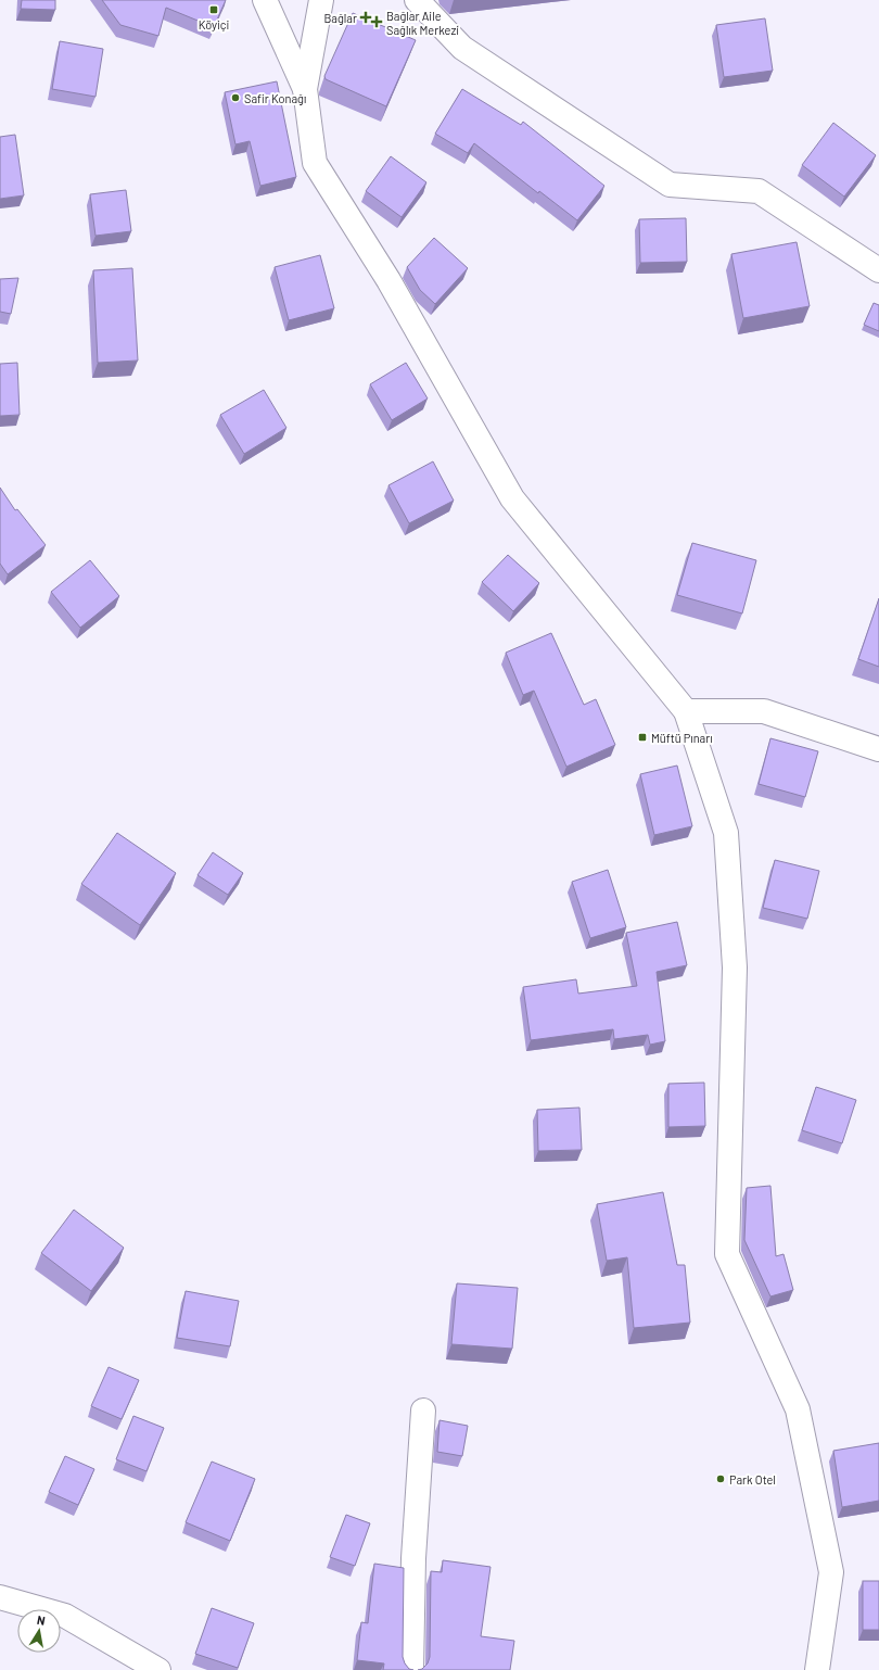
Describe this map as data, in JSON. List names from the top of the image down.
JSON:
{
  "places": {
    "transit": ["Köyiçi", "Müftü Pınarı"],
    "health": ["Bağlar", "Bağlar Aile Sağlık Merkezi"],
    "other": ["Safir Konağı", "Park Otel"]
  },
  "north": "top"
}
